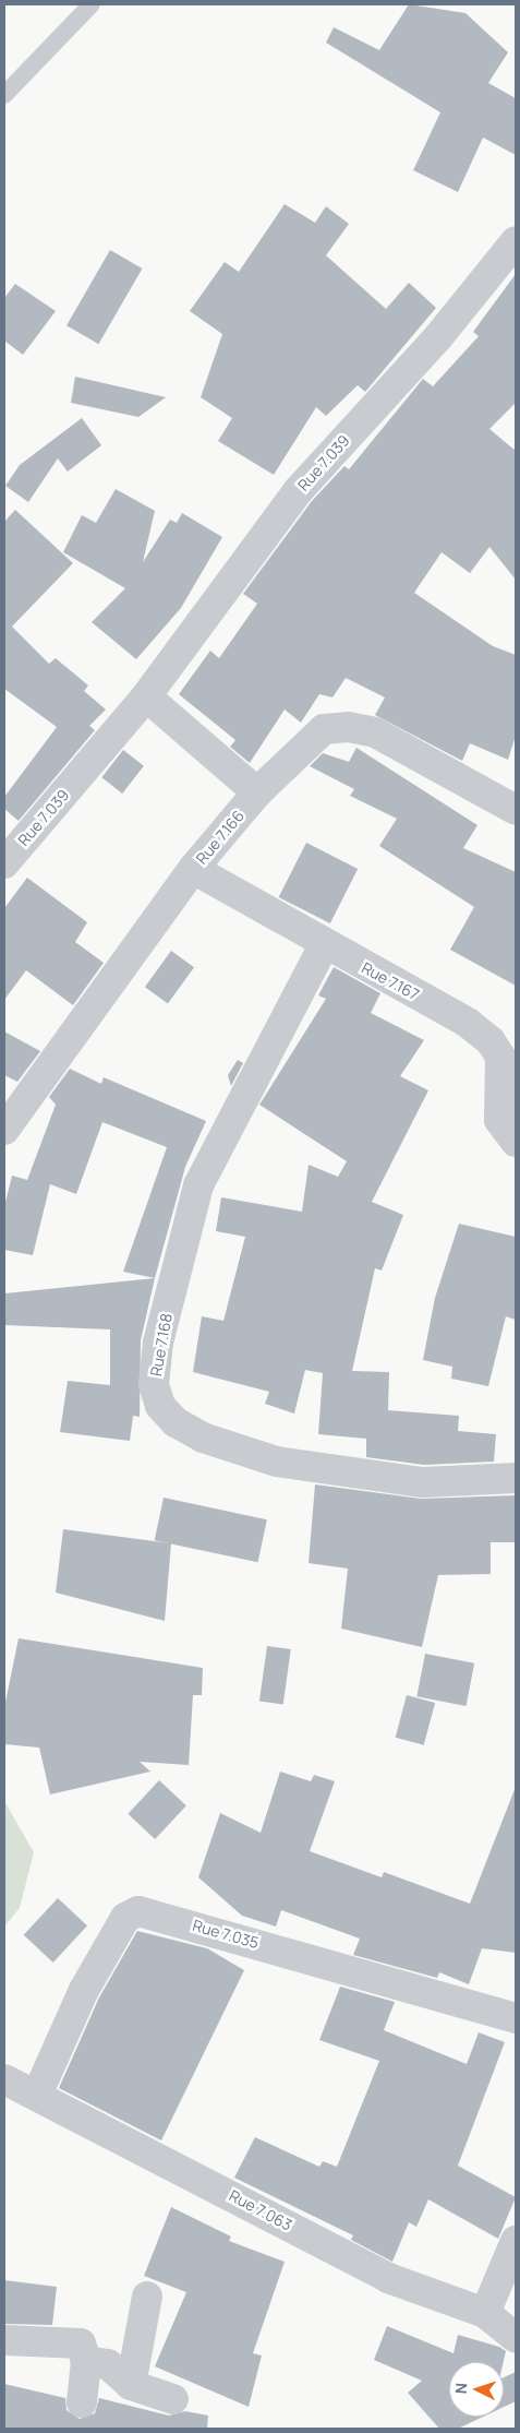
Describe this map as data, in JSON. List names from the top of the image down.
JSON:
{
  "streets": {
    "street": [
      "Rue 7.039",
      "Rue 7.166",
      "Rue 7.167",
      "Rue 7.168",
      "Rue 7.035",
      "Rue 7.063"
    ]
  },
  "crossings": [
    ["Rue 7.166", "Rue 7.167"],
    ["Rue 7.167", "Rue 7.168"],
    ["Rue 7.035", "Rue 7.063"]
  ],
  "north": "left"
}
